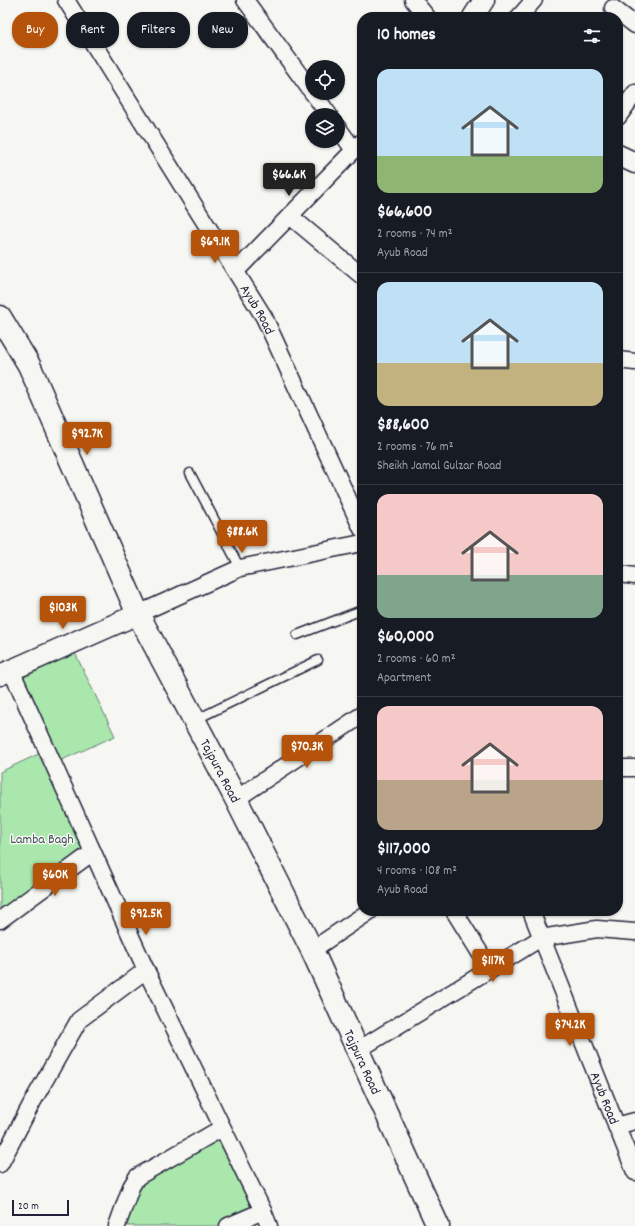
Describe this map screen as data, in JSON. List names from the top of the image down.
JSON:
{
  "streets": {
    "main road": ["Tajpura Road"],
    "street": ["Ayub Road"]
  },
  "parks": ["Lamba Bagh"],
  "scale_bar": "20 m",
  "page": {
    "chip": [
      "Buy",
      "Rent",
      "Filters",
      "New"
    ],
    "heading": "10 homes",
    "list": [
      {
        "name": "$66,600",
        "note": "2 rooms · 74 m² · Ayub Road"
      },
      {
        "name": "$88,600",
        "note": "2 rooms · 76 m² · Sheikh Jamal Gulzar Road"
      },
      {
        "name": "$60,000",
        "note": "2 rooms · 60 m² · Apartment"
      },
      {
        "name": "$117,000",
        "note": "4 rooms · 108 m² · Ayub Road"
      }
    ],
    "price": [
      "$66.6K",
      "$69.1K",
      "$92.7K",
      "$88.6K",
      "$103K",
      "$70.3K",
      "$60K",
      "$92.5K",
      "$117K",
      "$74.2K"
    ],
    "scale": "20 m"
  }
}
